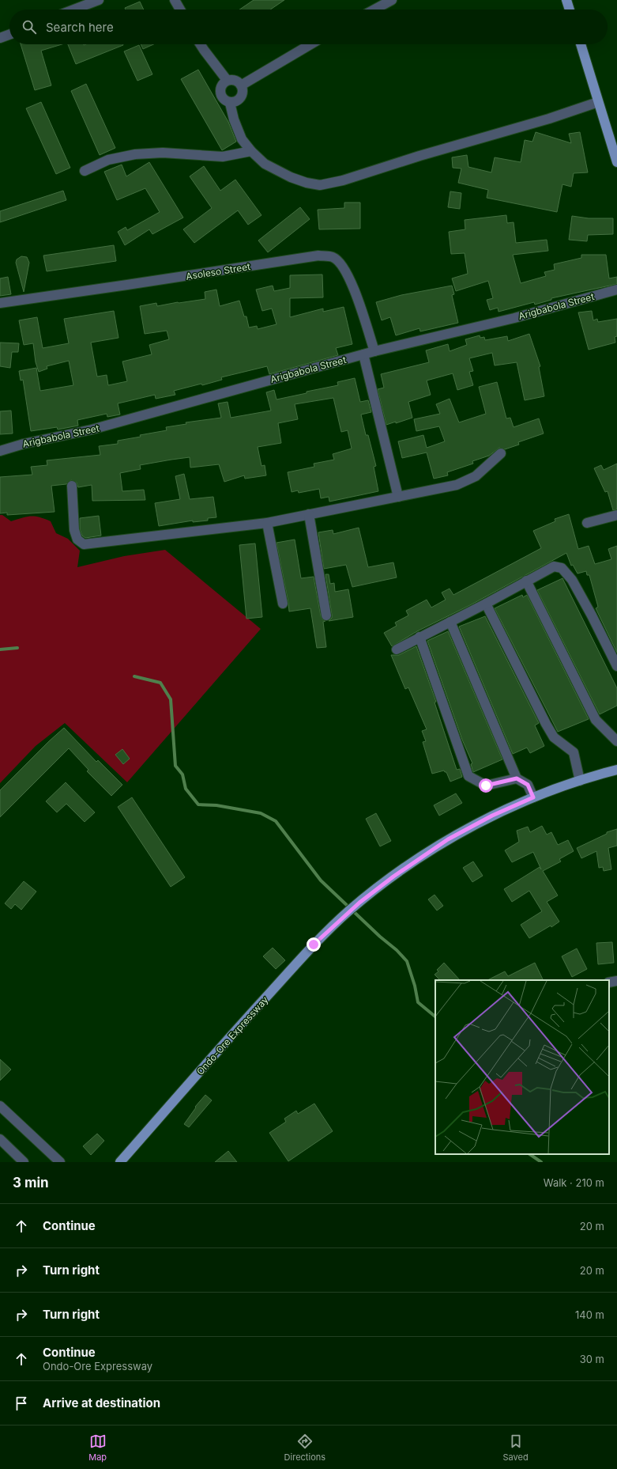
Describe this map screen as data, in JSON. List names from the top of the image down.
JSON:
{
  "streets": {
    "main road": ["Ondo-Ore Expressway"],
    "street": ["Asoleso Street", "Arigbabola Street"]
  },
  "crossings": [
    ["Asoleso Street", "Arigbabola Street"]
  ],
  "page": {
    "search": "Search here",
    "heading": ["3 min", "Walk · 210 m"],
    "list": [
      ["Continue", "20 m"],
      ["Turn right", "20 m"],
      ["Turn right", "140 m"],
      ["Continue", "Ondo-Ore Expressway", "30 m"],
      "Arrive at destination"
    ],
    "nav": ["Map", "Directions", "Saved"]
  }
}
